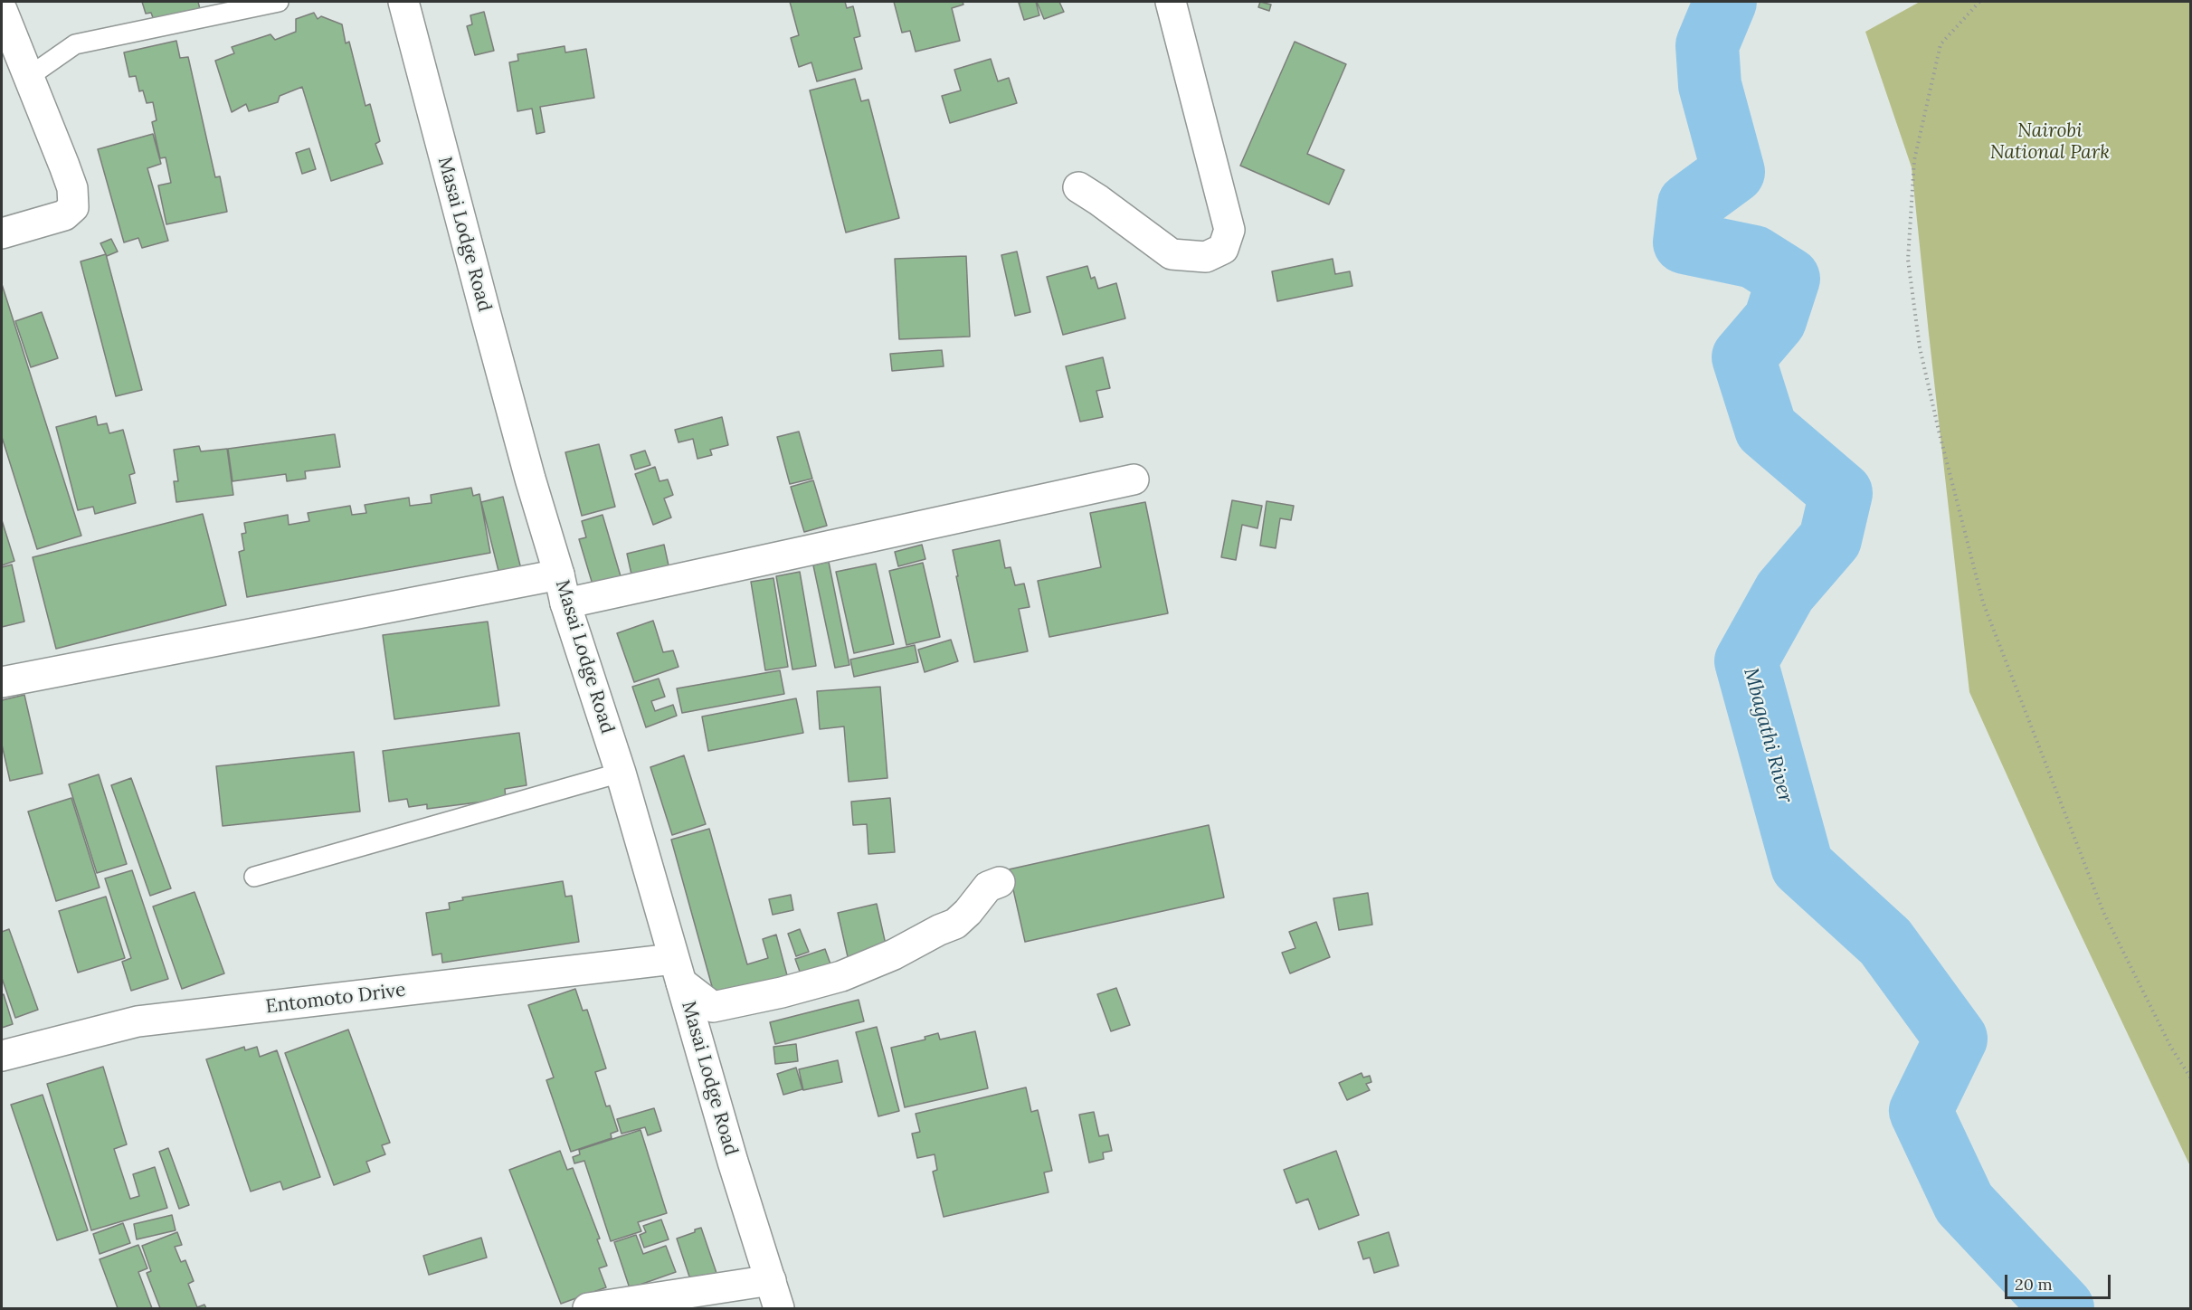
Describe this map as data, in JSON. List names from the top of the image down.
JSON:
{
  "streets": {
    "street": ["Masai Lodge Road", "Entomoto Drive"]
  },
  "crossings": [
    ["Masai Lodge Road", "Entomoto Drive"]
  ],
  "water": ["Mbagathi River"],
  "parks": ["Nairobi National Park"],
  "scale_bar": "20 m"
}
